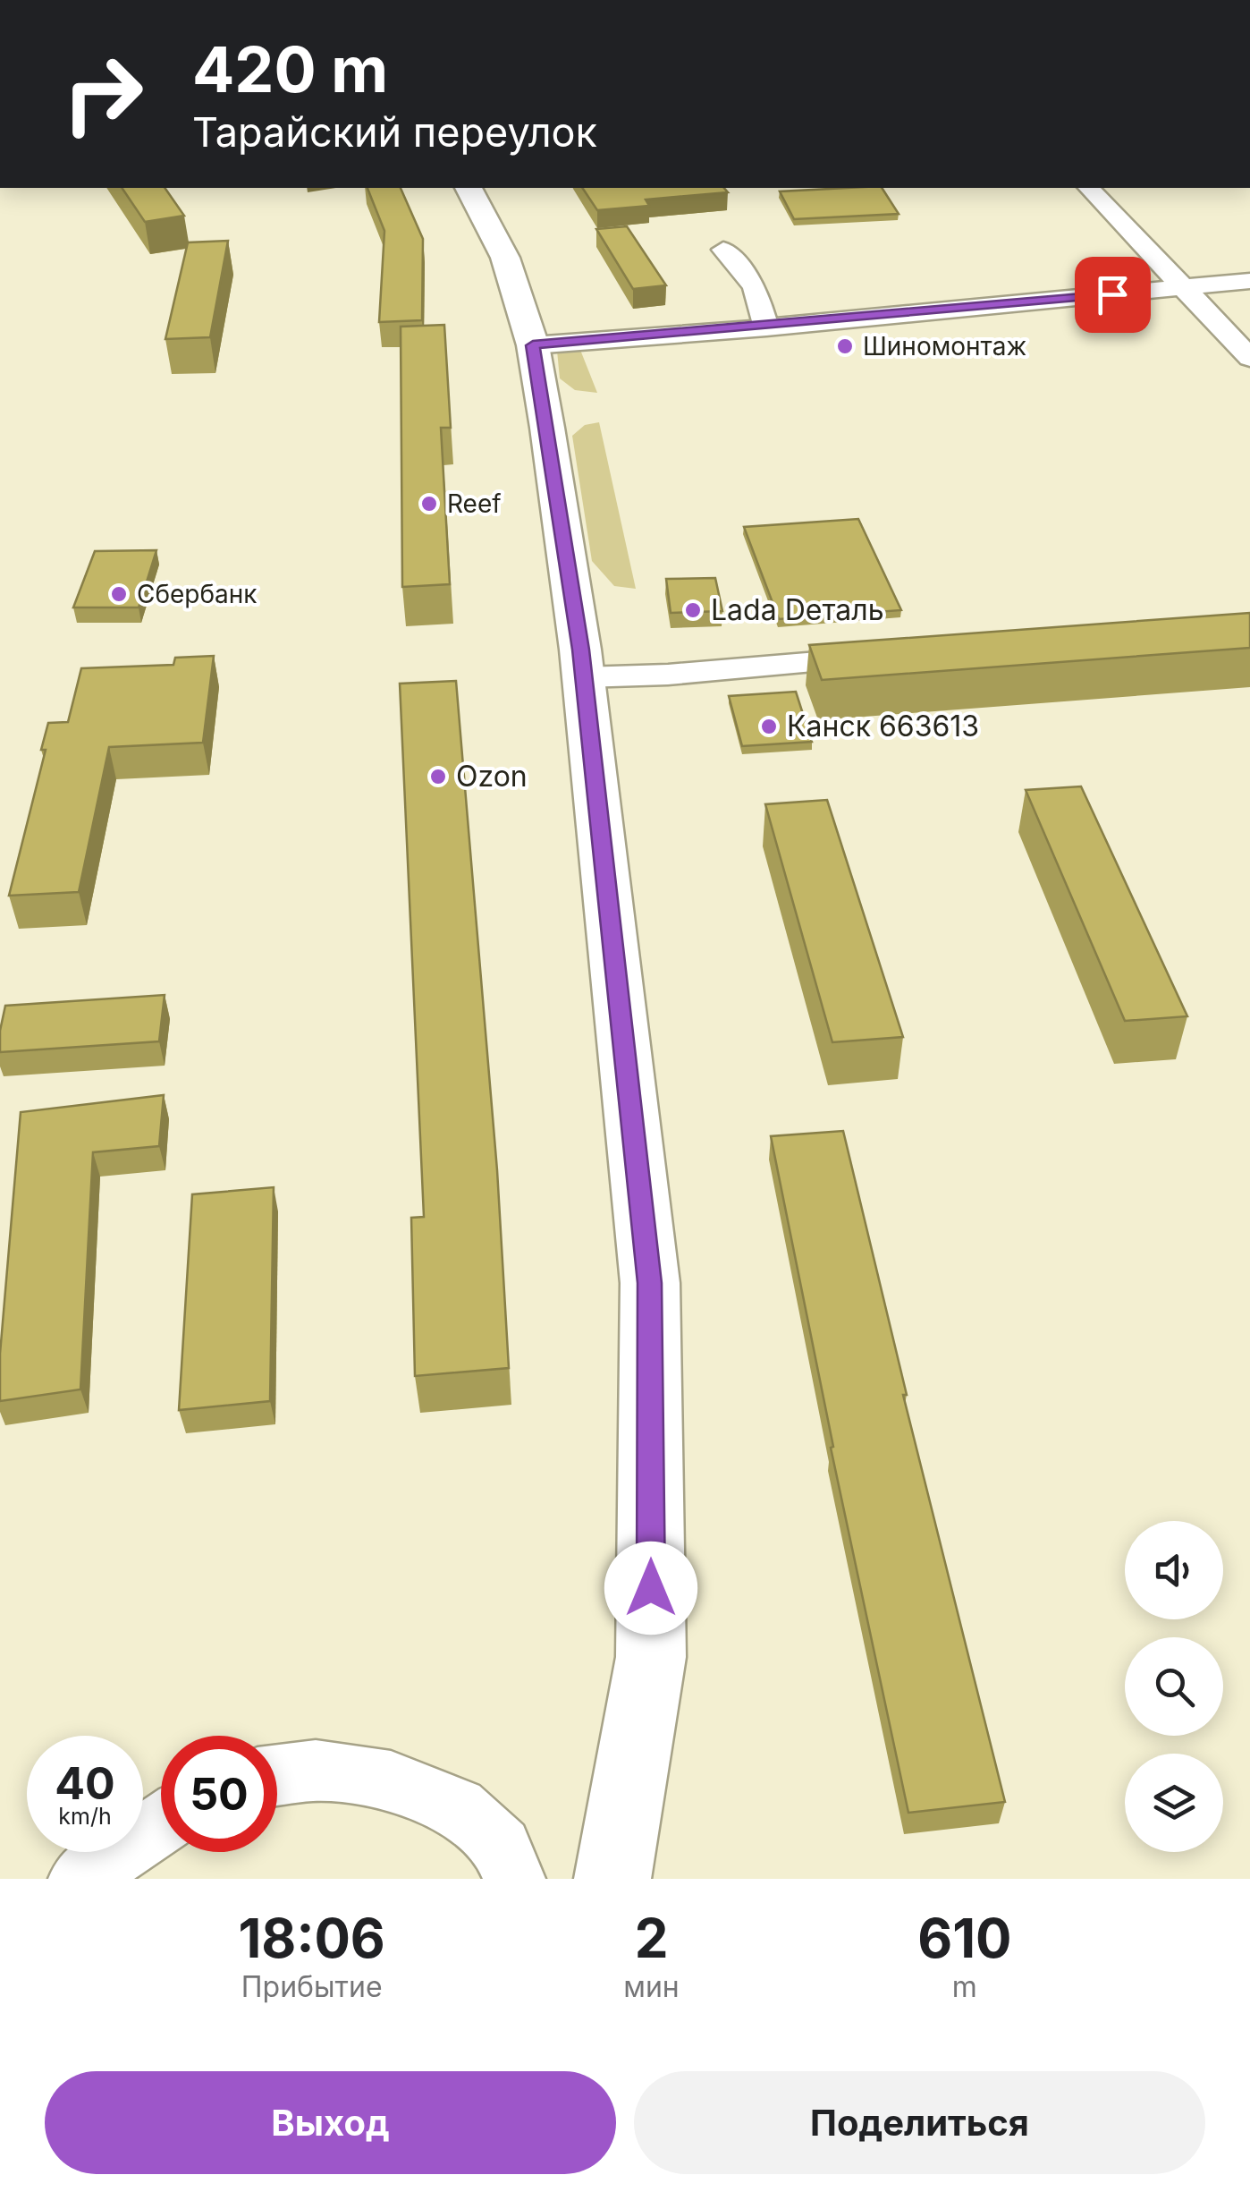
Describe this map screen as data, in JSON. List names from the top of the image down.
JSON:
{
  "places": [
    "Шиномонтаж",
    "Reef",
    "Сбербанк",
    "Lada Dеталь",
    "Канск 663613",
    "Ozon"
  ],
  "page": {
    "turn": ["420 m", "Тарайский переулок"],
    "speed": "40 km/h",
    "limit": "50",
    "eta": [
      "18:06",
      "Прибытие",
      "2",
      "мин",
      "610",
      "m"
    ],
    "buttons": ["Выход", "Поделиться"]
  }
}
